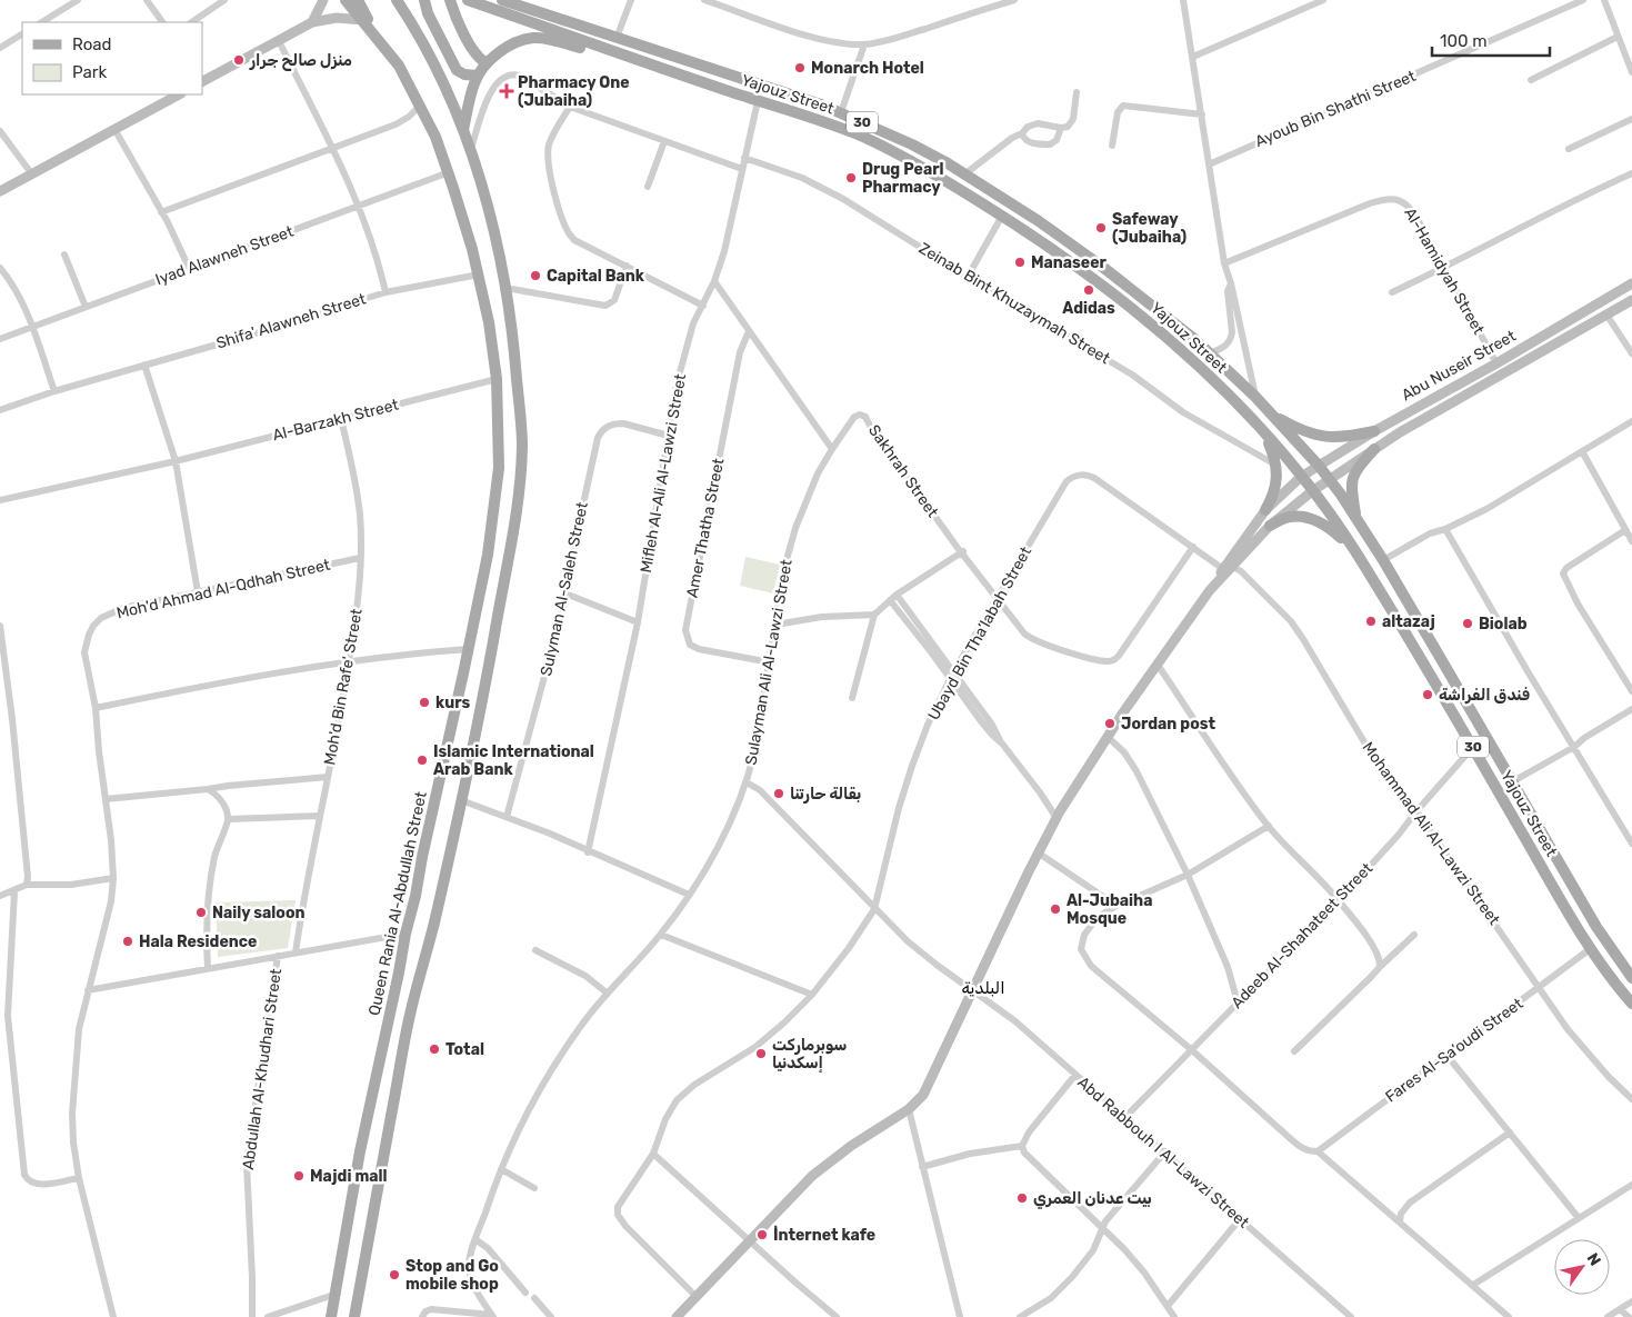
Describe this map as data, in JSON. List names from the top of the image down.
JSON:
{
  "streets": {
    "main road": ["Yajouz Street", "30", "Queen Rania Al-Abdullah Street"],
    "street": [
      "Ayoub Bin Shathi Street",
      "Iyad Alawneh Street",
      "Al-Hamidyah Street",
      "Zeinab Bint Khuzaymah Street",
      "Shifa' Alawneh Street",
      "Abu Nuseir Street",
      "Al-Barzakh Street",
      "Sakhrah Street",
      "Mifleh Al-Ali Al-Lawzi Street",
      "Amer Thatha Street",
      "Moh'd Ahmad Al-Qdhah Street",
      "Sulyman Al-Saleh Street",
      "Ubayd Bin Tha’labah Street",
      "Sulayman Ali Al-Lawzi Street",
      "Moh'd Bin Rafe' Street",
      "Mohammad Ali Al-Lawzi Street",
      "Adeeb Al-Shahateet Street",
      "Fares Al-Sa’oudi Street",
      "Abdullah Al-Khudhari Street",
      "Abd Rabbouh I Al-Lawzi Street"
    ]
  },
  "crossings": [
    ["Yajouz Street", "Abu Nuseir Street"],
    ["Yajouz Street", "Mifleh Al-Ali Al-Lawzi Street"],
    ["Yajouz Street", "Adeeb Al-Shahateet Street"],
    ["Yajouz Street", "Fares Al-Sa’oudi Street"],
    ["Iyad Alawneh Street", "Shifa' Alawneh Street"],
    ["Iyad Alawneh Street", "Queen Rania Al-Abdullah Street"],
    ["Al-Hamidyah Street", "Abu Nuseir Street"],
    ["Zeinab Bint Khuzaymah Street", "Mifleh Al-Ali Al-Lawzi Street"],
    ["Abu Nuseir Street", "Mohammad Ali Al-Lawzi Street"],
    ["Al-Barzakh Street", "Moh'd Bin Rafe' Street"],
    ["Al-Barzakh Street", "Queen Rania Al-Abdullah Street"],
    ["Sakhrah Street", "Ubayd Bin Tha’labah Street"],
    ["Sakhrah Street", "Sulayman Ali Al-Lawzi Street"],
    ["Sakhrah Street", "Mohammad Ali Al-Lawzi Street"],
    ["Mifleh Al-Ali Al-Lawzi Street", "Sulyman Al-Saleh Street"],
    ["Amer Thatha Street", "Sulayman Ali Al-Lawzi Street"],
    ["Moh'd Ahmad Al-Qdhah Street", "Moh'd Bin Rafe' Street"],
    ["Ubayd Bin Tha’labah Street", "Mohammad Ali Al-Lawzi Street"],
    ["Ubayd Bin Tha’labah Street", "Abd Rabbouh I Al-Lawzi Street"],
    ["Sulayman Ali Al-Lawzi Street", "Abd Rabbouh I Al-Lawzi Street"],
    ["Mohammad Ali Al-Lawzi Street", "Adeeb Al-Shahateet Street"],
    ["Mohammad Ali Al-Lawzi Street", "Fares Al-Sa’oudi Street"],
    ["Adeeb Al-Shahateet Street", "Abd Rabbouh I Al-Lawzi Street"]
  ],
  "districts": ["البلدية"],
  "places": {
    "other": [
      "منزل صالح جرار",
      "Monarch Hotel",
      "Drug Pearl Pharmacy",
      "Safeway (Jubaiha)",
      "Manaseer",
      "Capital Bank",
      "Adidas",
      "altazaj",
      "Biolab",
      "فندق الفراشة",
      "kurs",
      "Jordan post",
      "Islamic International Arab Bank",
      "بقالة حارتنا",
      "Al-Jubaiha Mosque",
      "Naily saloon",
      "Hala Residence",
      "Total",
      "سوبرماركت إسكدنيا",
      "Majdi mall",
      "بيت عدنان العمري",
      "İnternet kafe",
      "Stop and Go mobile shop"
    ],
    "health": ["Pharmacy One (Jubaiha)"]
  },
  "legend": ["Road", "Park"],
  "scale_bar": "100 m",
  "north": "top right"
}
